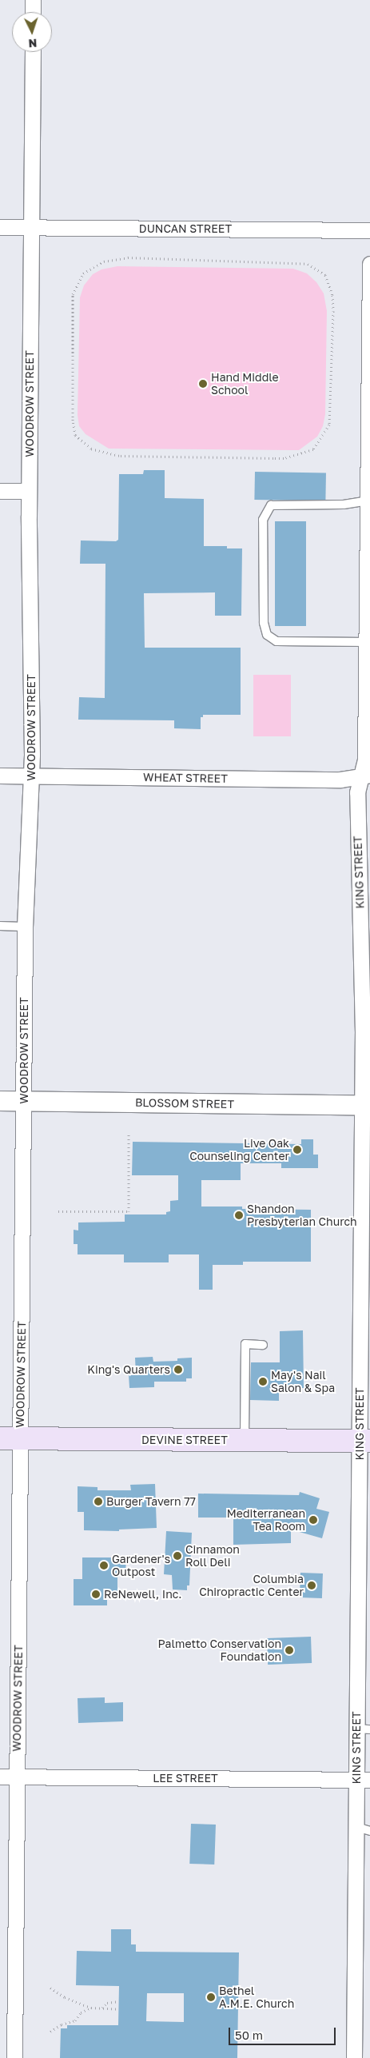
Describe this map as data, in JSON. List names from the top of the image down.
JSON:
{
  "streets": {
    "main road": ["DEVINE STREET"],
    "street": [
      "DUNCAN STREET",
      "WOODROW STREET",
      "WHEAT STREET",
      "KING STREET",
      "BLOSSOM STREET",
      "LEE STREET"
    ]
  },
  "crossings": [
    ["DUNCAN STREET", "WOODROW STREET"],
    ["WOODROW STREET", "WHEAT STREET"],
    ["WOODROW STREET", "BLOSSOM STREET"],
    ["WOODROW STREET", "DEVINE STREET"],
    ["WOODROW STREET", "LEE STREET"],
    ["WHEAT STREET", "KING STREET"],
    ["KING STREET", "BLOSSOM STREET"],
    ["KING STREET", "DEVINE STREET"],
    ["KING STREET", "LEE STREET"]
  ],
  "places": [
    "Hand Middle School",
    "Live Oak Counseling Center",
    "Shandon Presbyterian Church",
    "King's Quarters",
    "May's Nail Salon & Spa",
    "Burger Tavern 77",
    "Mediterranean Tea Room",
    "Cinnamon Roll Deli",
    "Gardener's Outpost",
    "Columbia Chiropractic Center",
    "ReNewell, Inc.",
    "Palmetto Conservation Foundation",
    "Bethel A.M.E. Church"
  ],
  "scale_bar": "50 m",
  "north": "bottom"
}
